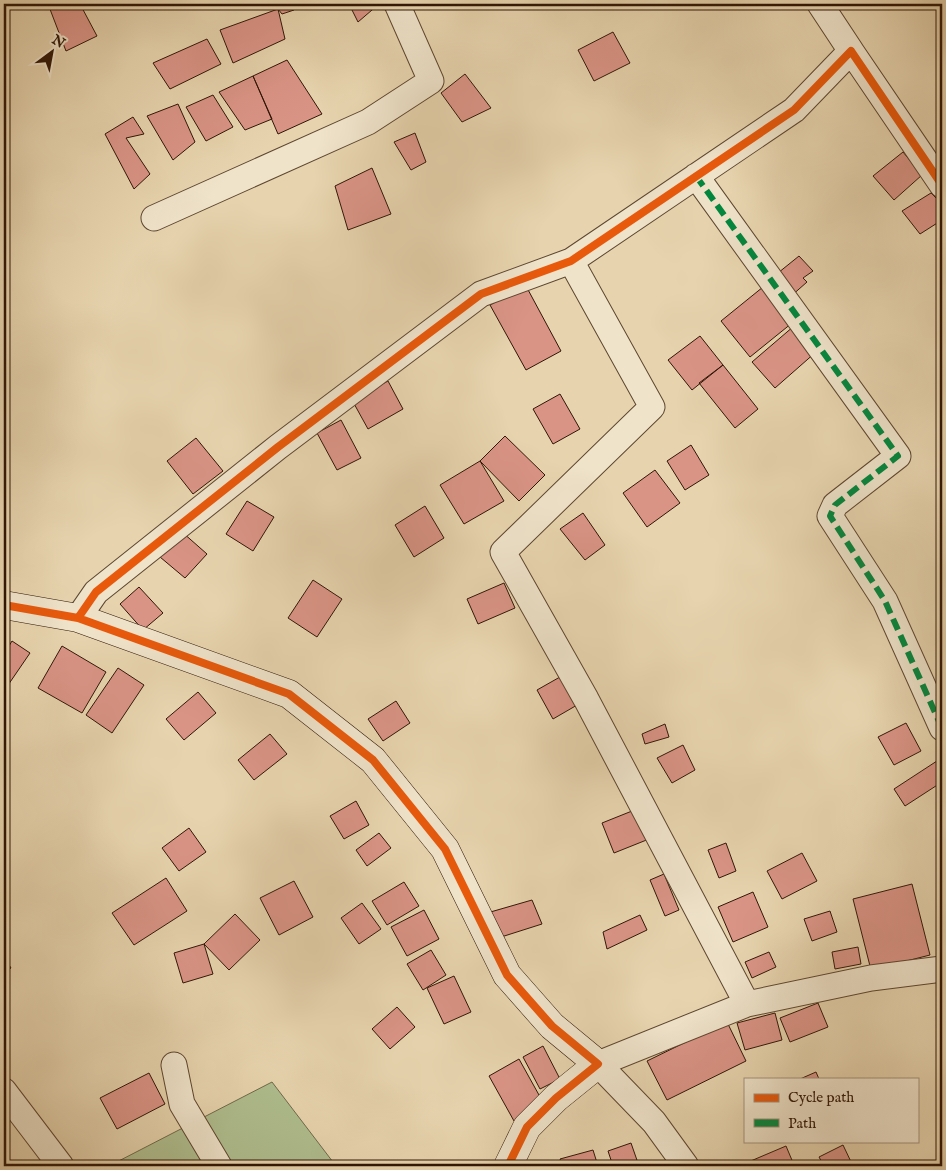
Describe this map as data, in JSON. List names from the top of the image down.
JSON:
{
  "legend": ["Cycle path", "Path"],
  "north": "top right"
}
